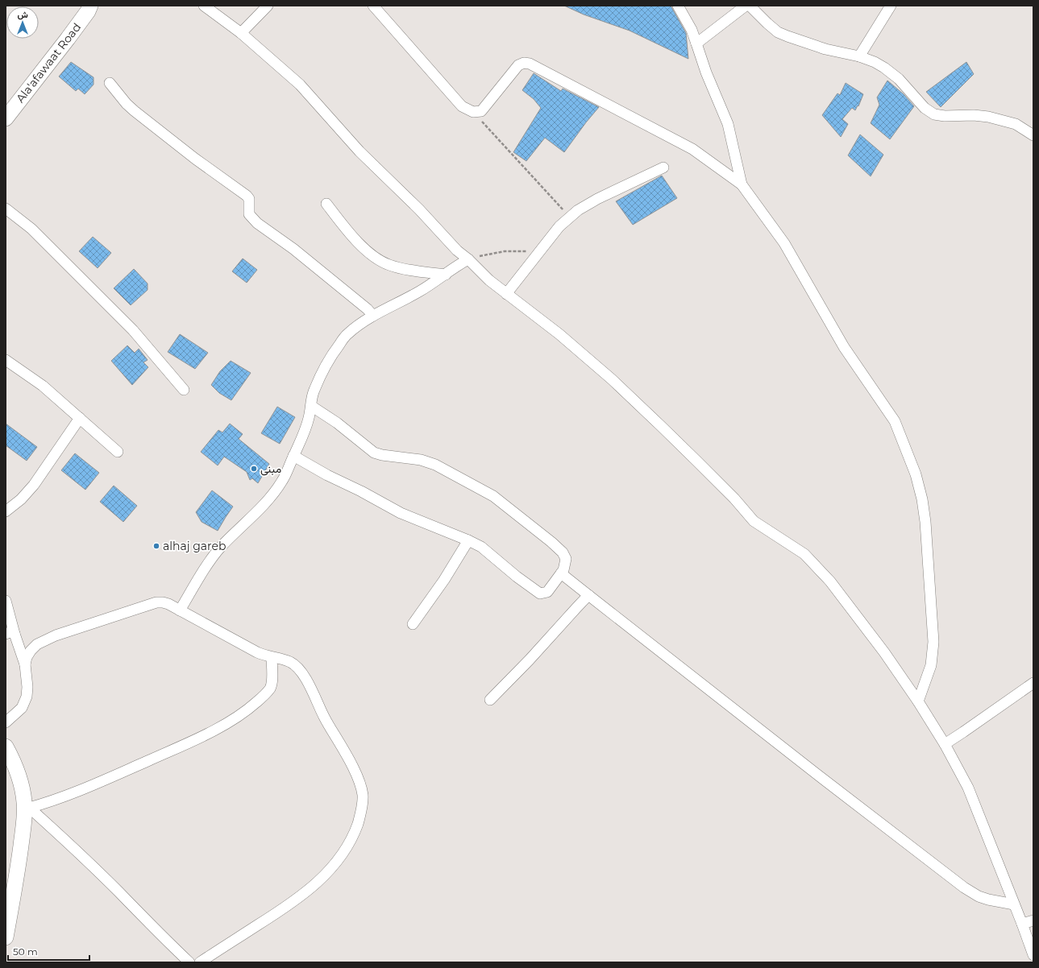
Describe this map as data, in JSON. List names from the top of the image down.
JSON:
{
  "streets": {
    "street": ["Ala'afawaat Road"]
  },
  "places": ["مبنى", "alhaj gareb"],
  "scale_bar": "50 m",
  "north": "top"
}
